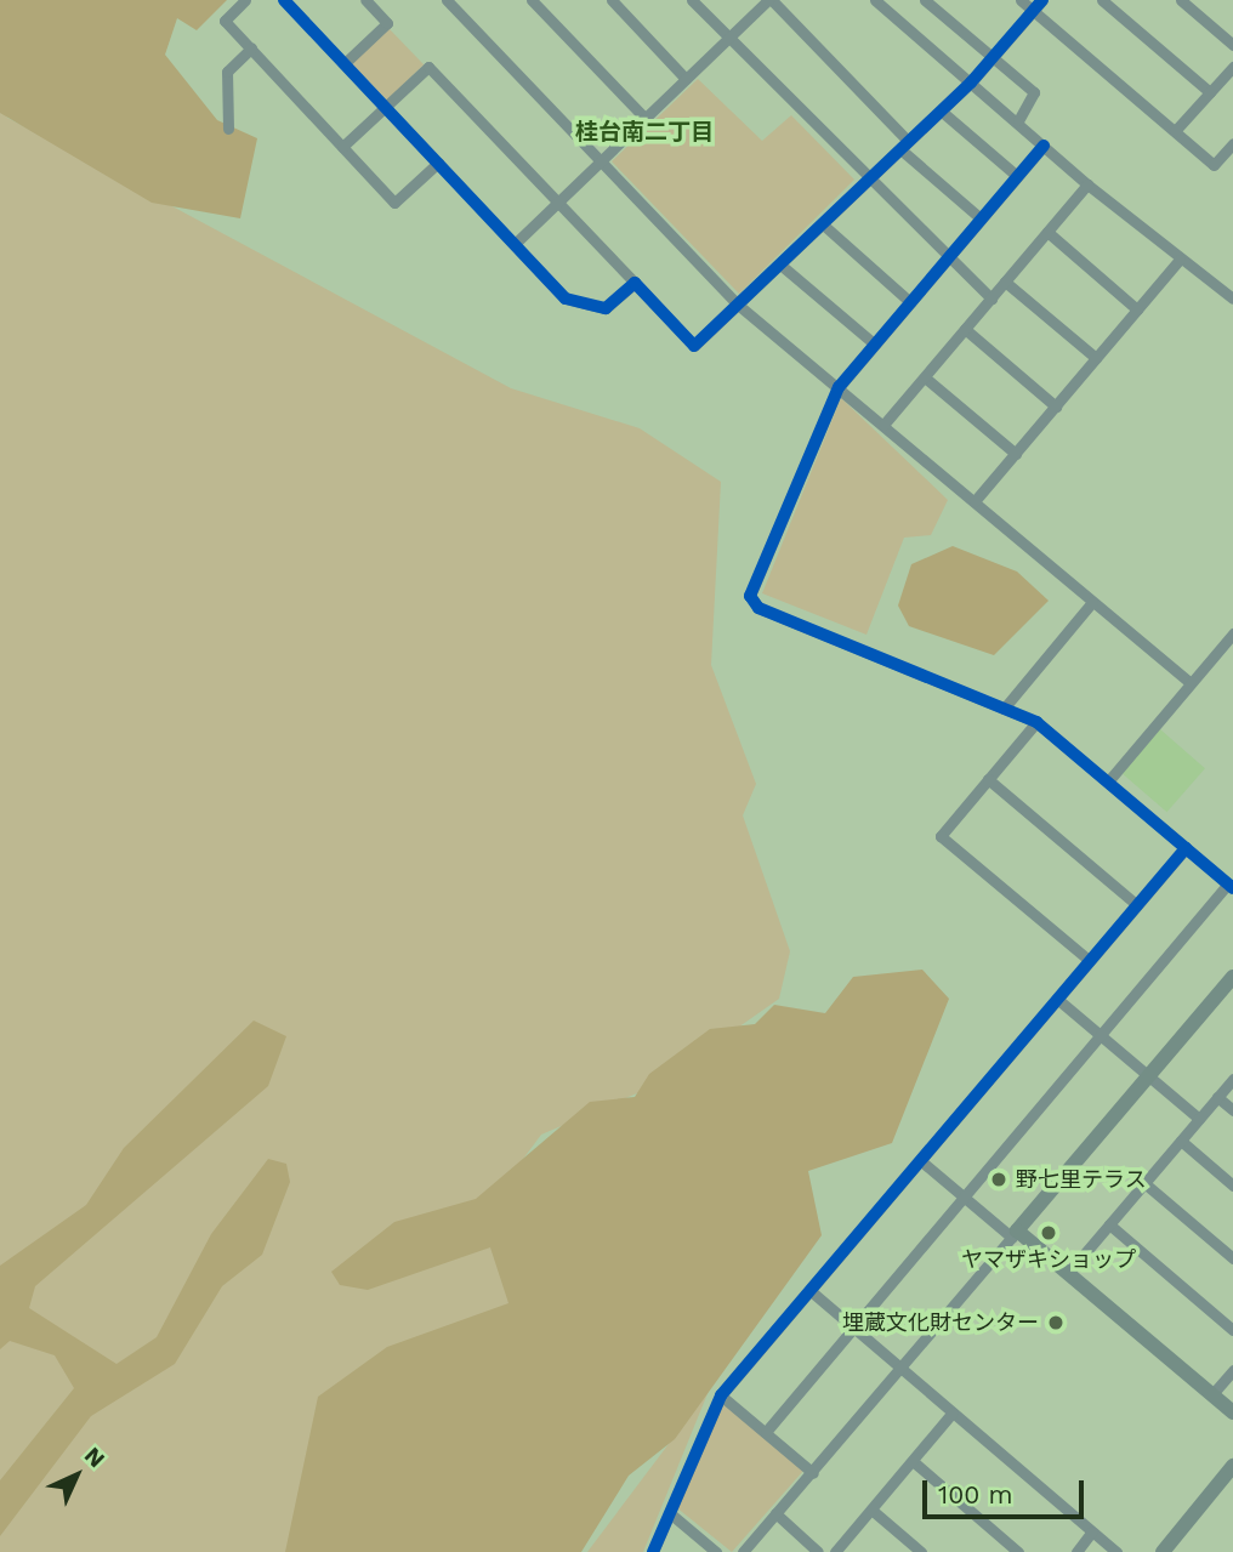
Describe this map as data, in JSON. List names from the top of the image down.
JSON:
{
  "districts": ["桂台南二丁目"],
  "places": ["野七里テラス", "ヤマザキショップ", "埋蔵文化財センター"],
  "scale_bar": "100 m",
  "north": "top right"
}
